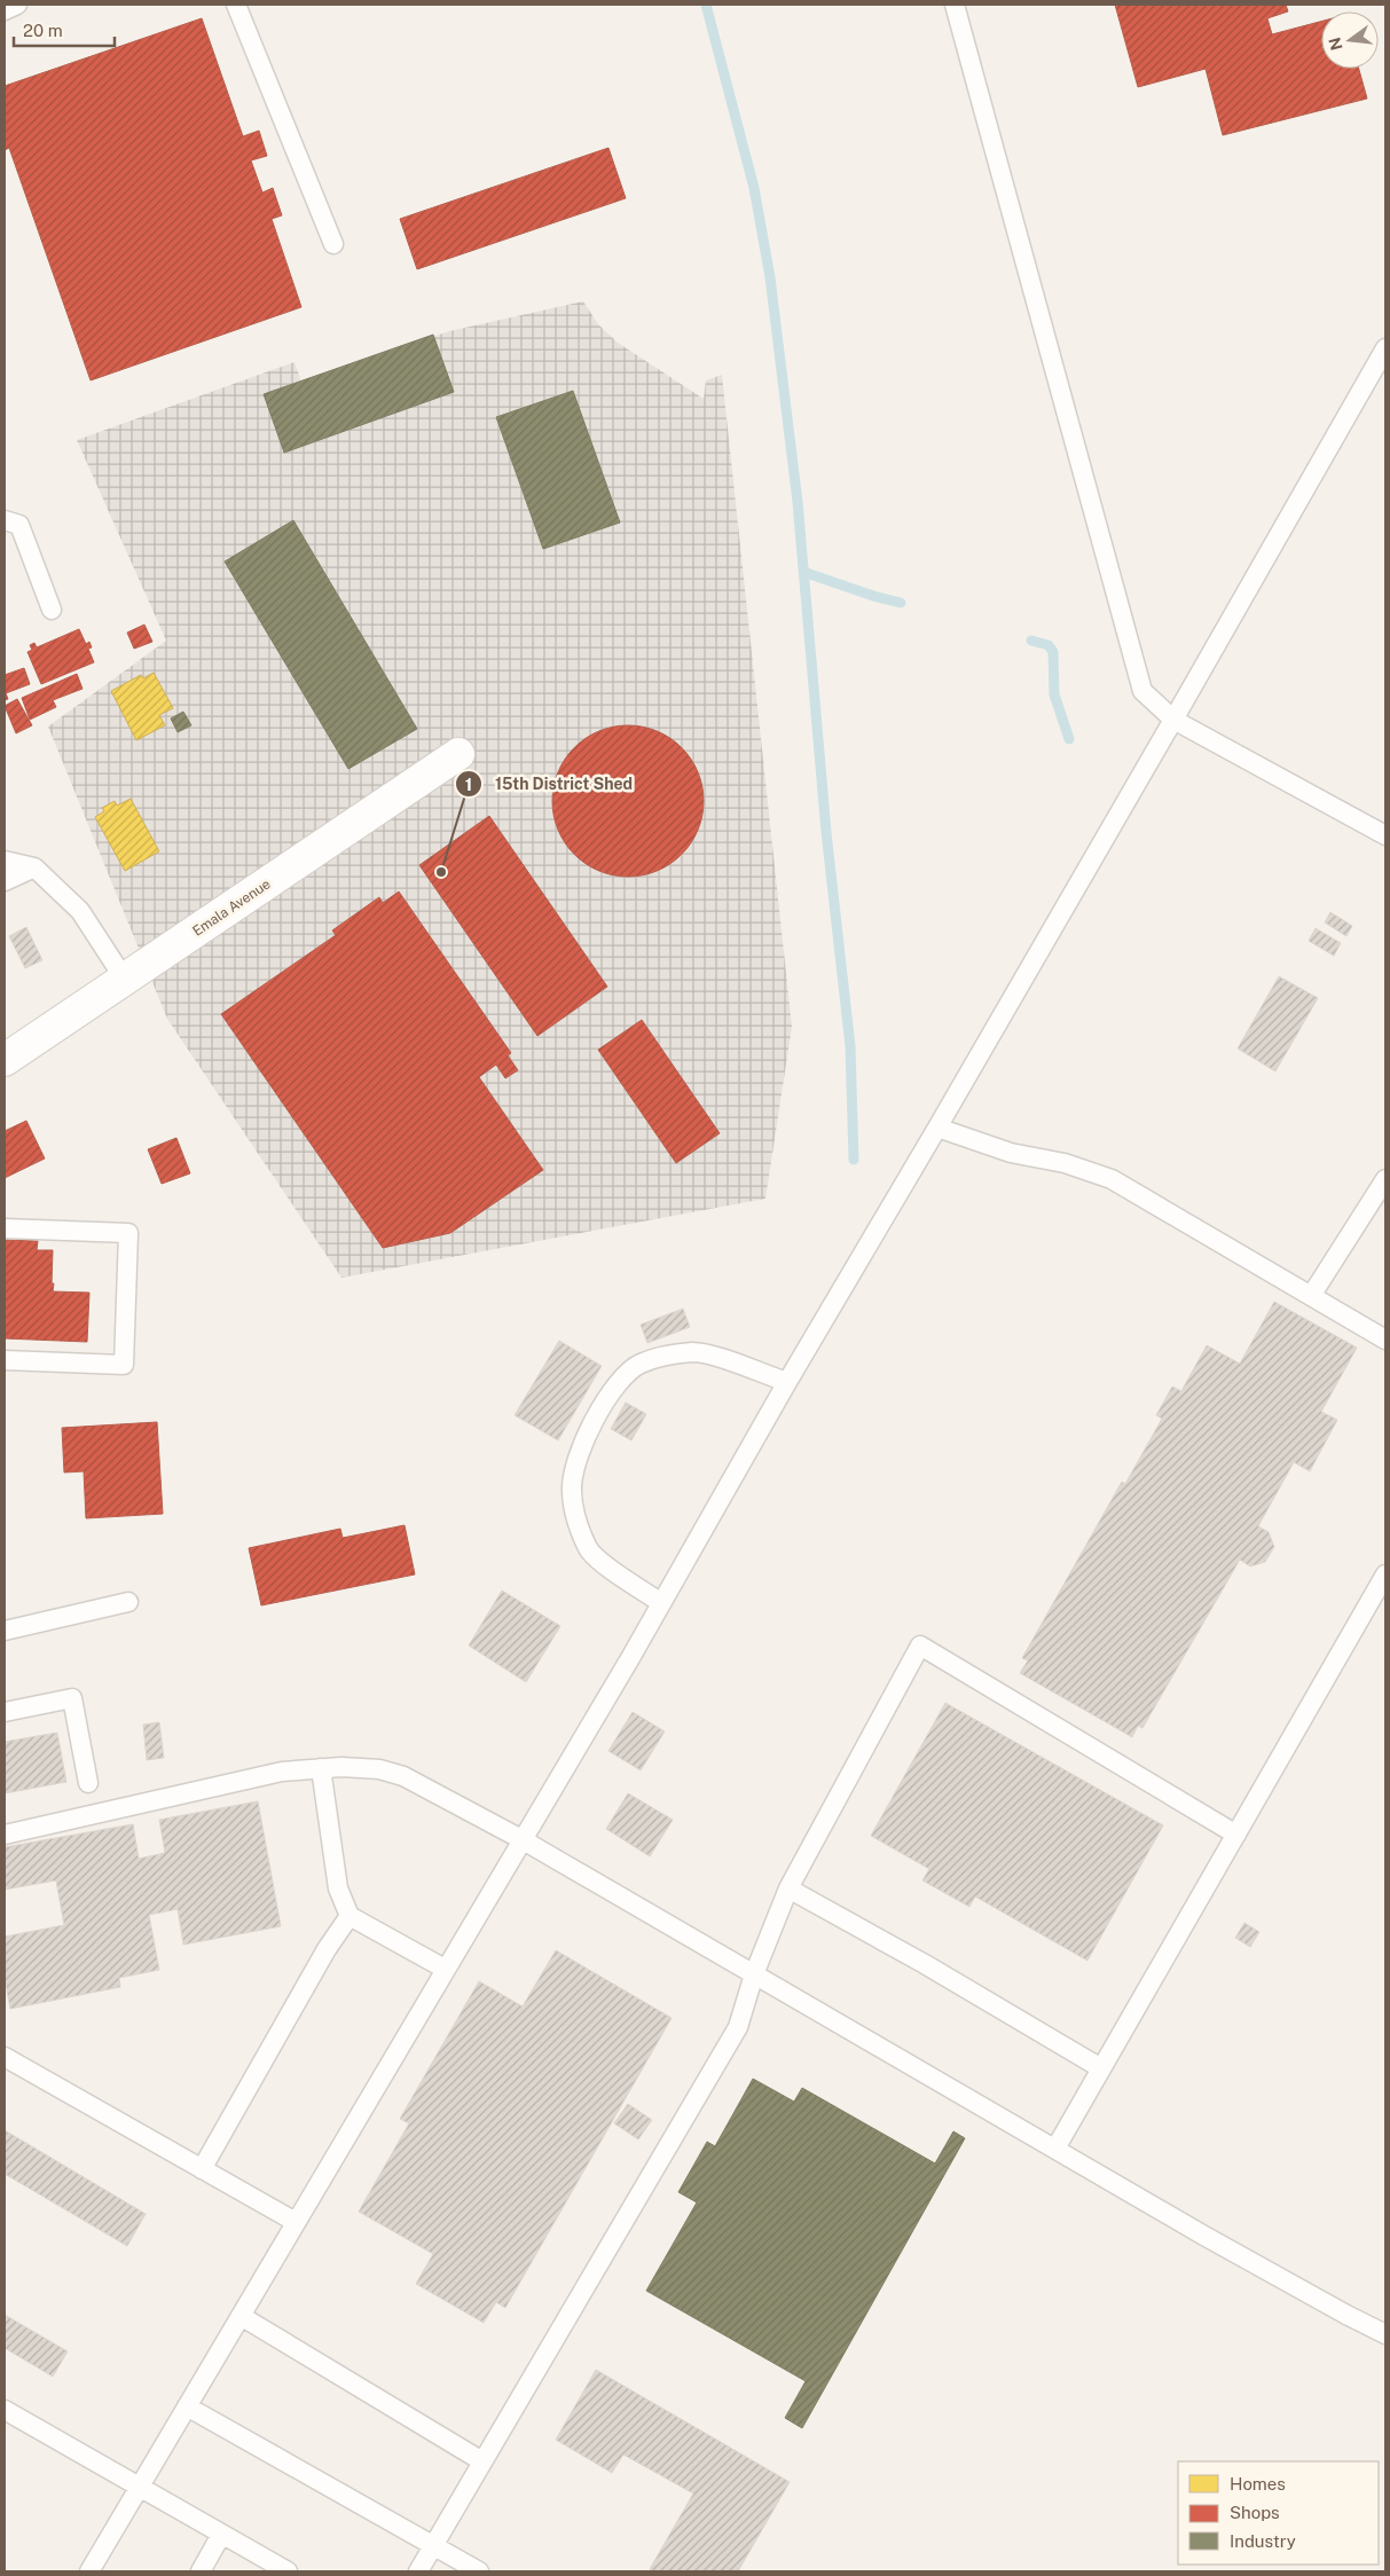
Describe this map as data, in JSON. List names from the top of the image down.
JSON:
{
  "streets": {
    "street": ["Emala Avenue"]
  },
  "places": ["15th District Shed"],
  "legend": ["Homes", "Shops", "Industry"],
  "scale_bar": "20 m",
  "north": "left"
}
